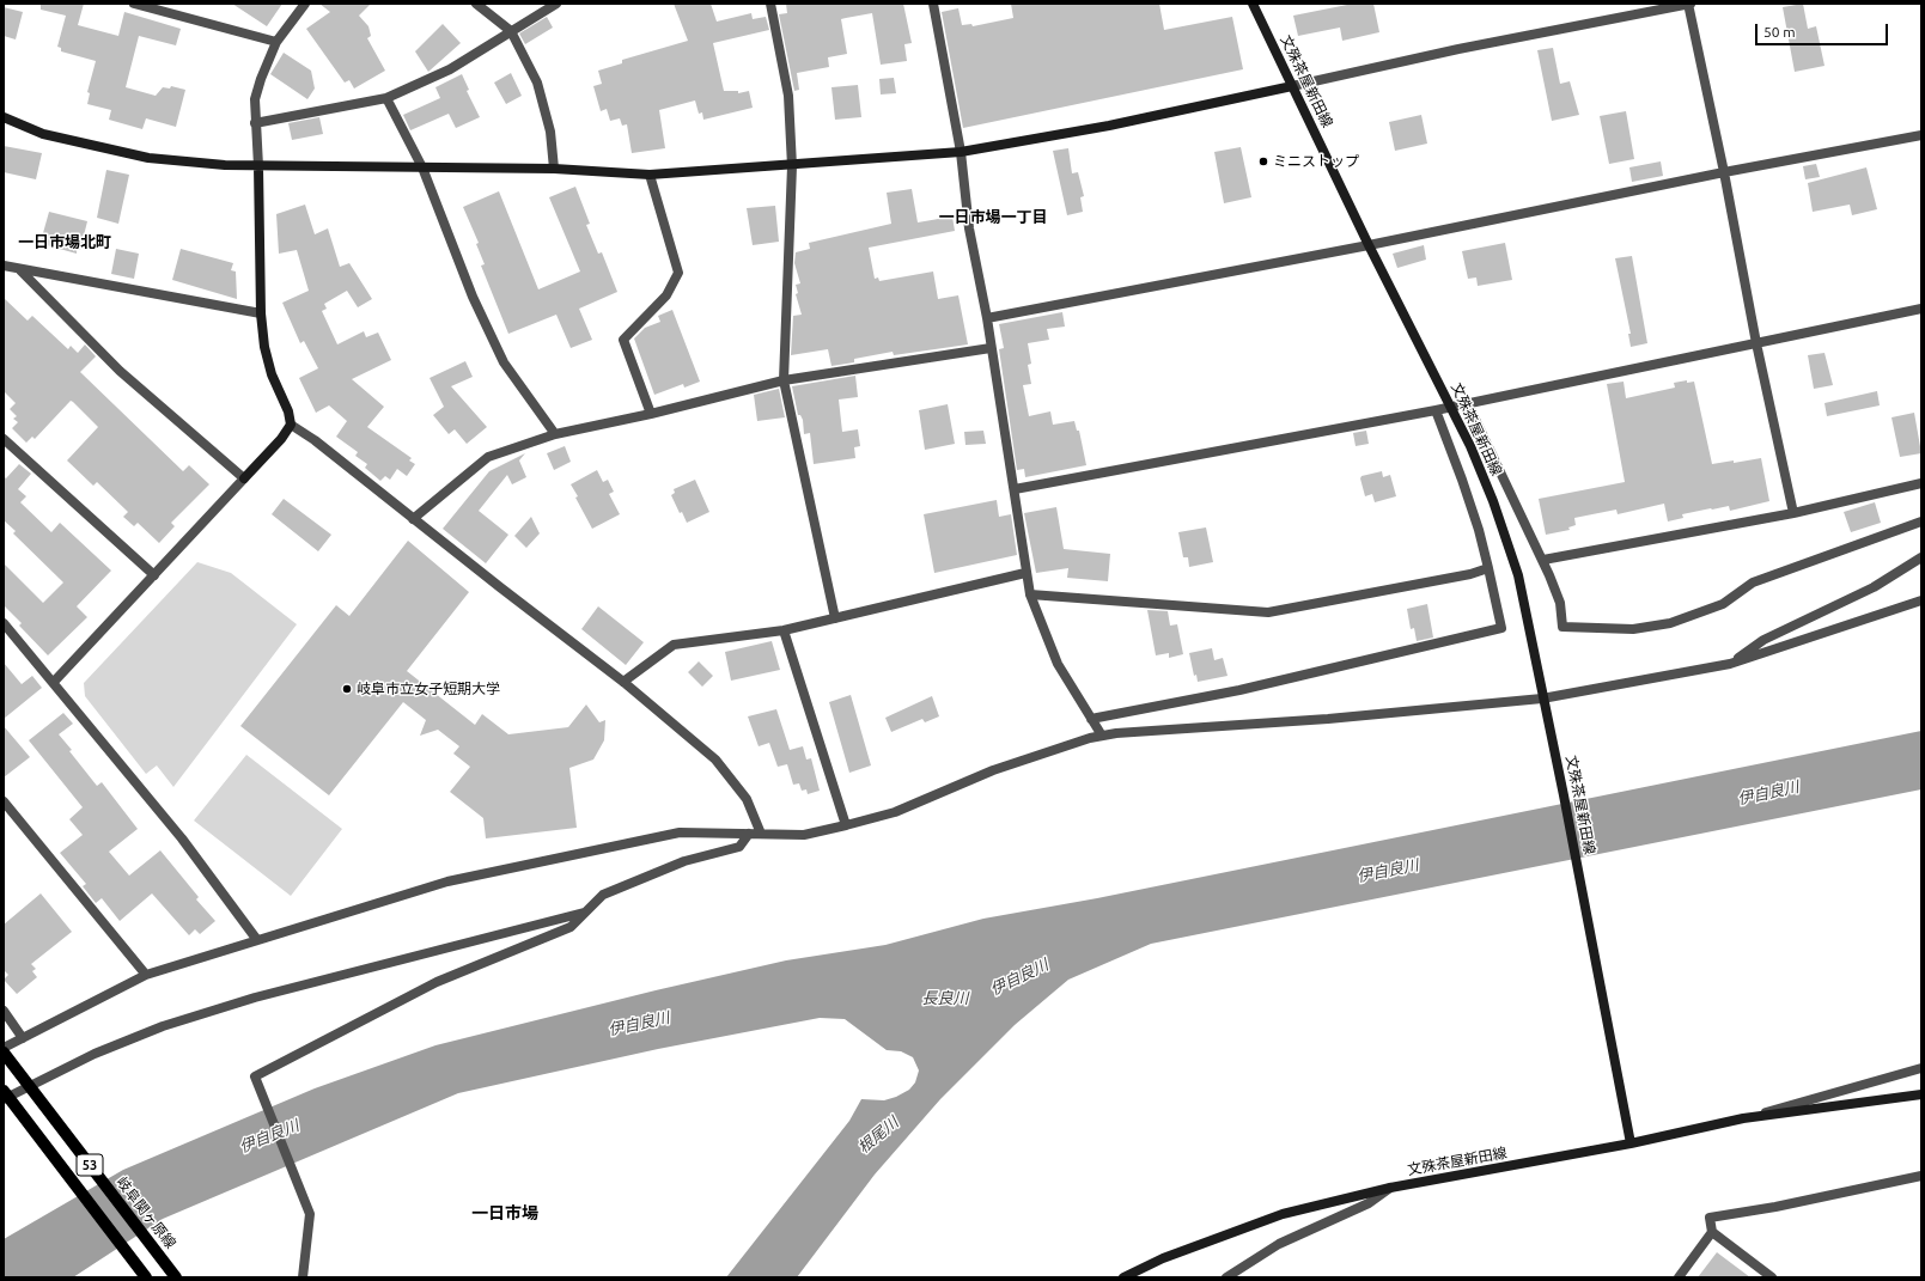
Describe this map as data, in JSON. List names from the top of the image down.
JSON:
{
  "streets": {
    "main road": ["53", "岐阜関ヶ原線"],
    "street": ["文殊茶屋新田線"]
  },
  "districts": ["一日市場一丁目", "一日市場北町", "一日市場"],
  "water": ["伊自良川", "長良川", "根尾川"],
  "places": ["ミニストップ", "岐阜市立女子短期大学"],
  "scale_bar": "50 m"
}
